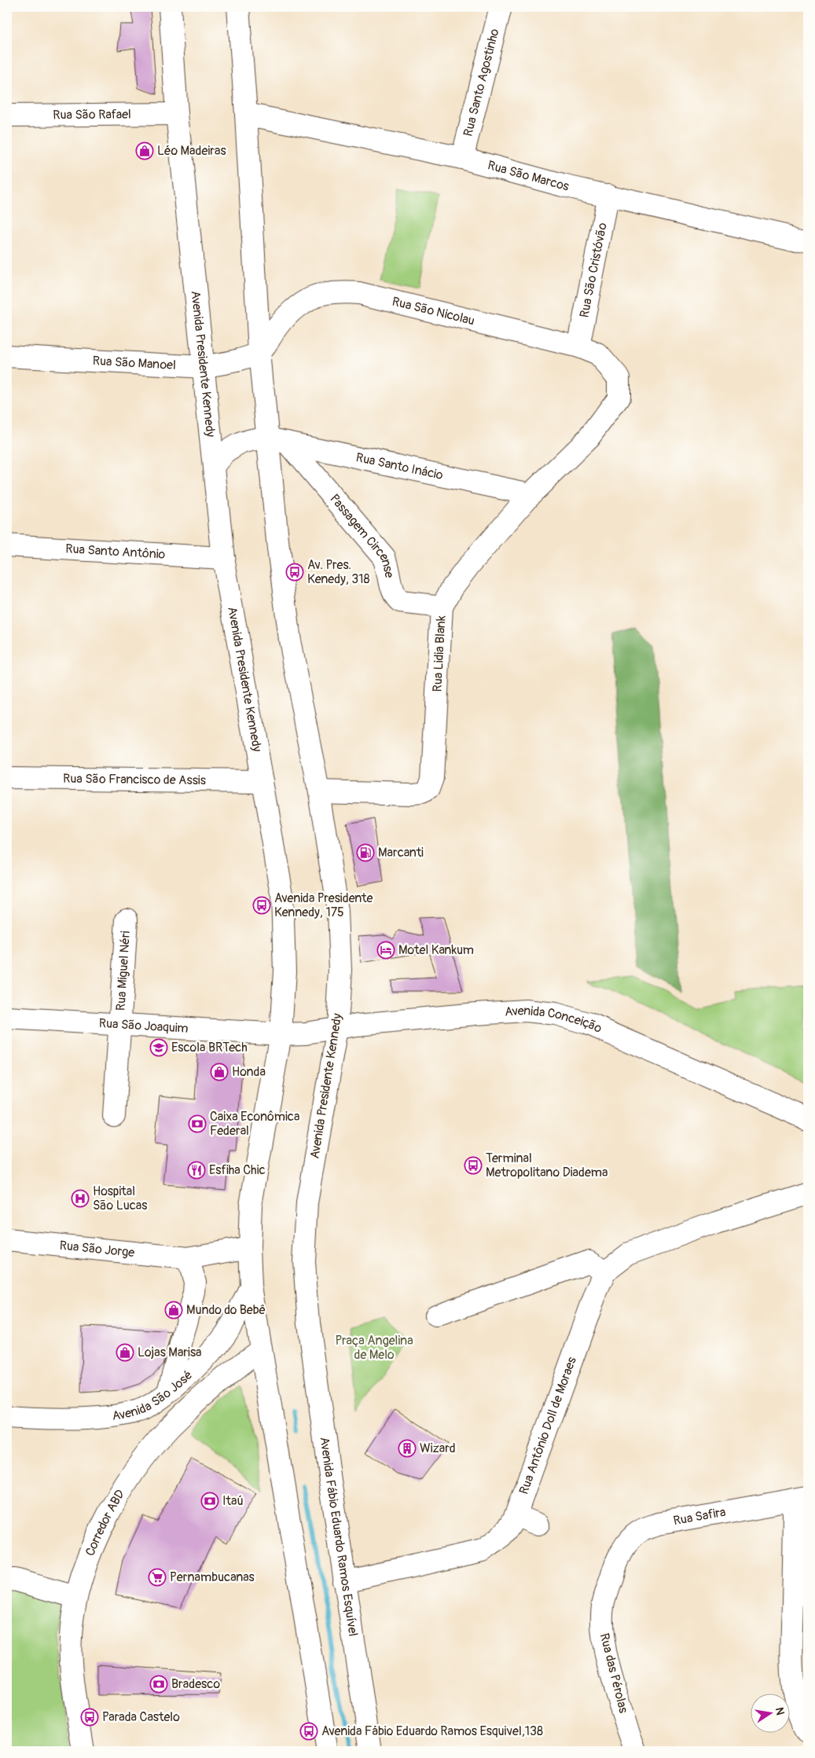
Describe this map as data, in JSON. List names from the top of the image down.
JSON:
{
  "streets": {
    "street": [
      "Rua Santo Agostinho",
      "Rua São Rafael",
      "Rua São Marcos",
      "Rua São Cristóvão",
      "Rua São Nicolau",
      "Rua São Manoel",
      "Avenida Presidente Kennedy",
      "Rua Santo Inácio",
      "Passagem Circense",
      "Rua Santo Antônio",
      "Rua Lidia Blank",
      "Rua São Francisco de Assis",
      "Rua Miguel Néri",
      "Avenida Conceição",
      "Rua São Joaquim",
      "Rua São Jorge",
      "Avenida São José",
      "Rua Antônio Doll de Moraes",
      "Rua Safira",
      "Corredor ABD",
      "Avenida Fábio Eduardo Ramos Esquível",
      "Rua das Pérolas"
    ]
  },
  "crossings": [
    ["Rua Santo Agostinho", "Rua São Marcos"],
    ["Rua São Rafael", "Avenida Presidente Kennedy"],
    ["Rua São Marcos", "Rua São Cristóvão"],
    ["Rua São Marcos", "Avenida Presidente Kennedy"],
    ["Rua São Cristóvão", "Rua São Nicolau"],
    ["Rua São Nicolau", "Rua São Manoel"],
    ["Rua São Nicolau", "Avenida Presidente Kennedy"],
    ["Rua São Nicolau", "Rua Lidia Blank"],
    ["Rua São Manoel", "Avenida Presidente Kennedy"],
    ["Avenida Presidente Kennedy", "Rua Santo Inácio"],
    ["Avenida Presidente Kennedy", "Passagem Circense"],
    ["Avenida Presidente Kennedy", "Rua Santo Antônio"],
    ["Avenida Presidente Kennedy", "Rua Lidia Blank"],
    ["Avenida Presidente Kennedy", "Rua São Francisco de Assis"],
    ["Avenida Presidente Kennedy", "Avenida Conceição"],
    ["Avenida Presidente Kennedy", "Rua São Joaquim"],
    ["Avenida Presidente Kennedy", "Rua São Jorge"],
    ["Avenida Presidente Kennedy", "Avenida São José"],
    ["Avenida Presidente Kennedy", "Corredor ABD"],
    ["Avenida Presidente Kennedy", "Avenida Fábio Eduardo Ramos Esquível"],
    ["Rua Santo Inácio", "Passagem Circense"],
    ["Rua Santo Inácio", "Rua Lidia Blank"],
    ["Passagem Circense", "Rua Lidia Blank"],
    ["Rua Miguel Néri", "Rua São Joaquim"],
    ["Avenida Conceição", "Rua São Joaquim"],
    ["Rua Antônio Doll de Moraes", "Avenida Fábio Eduardo Ramos Esquível"],
    ["Rua Safira", "Rua das Pérolas"]
  ],
  "parks": ["Praça Angelina de Melo"],
  "places": {
    "shop": [
      "Léo Madeiras",
      "Honda",
      "Mundo do Bebê",
      "Lojas Marisa"
    ],
    "bus stop": [
      "Av. Pres. Kenedy, 318",
      "Avenida Presidente Kennedy, 175",
      "Terminal Metropolitano Diadema",
      "Parada Castelo",
      "Avenida Fábio Eduardo Ramos Esquivel,138"
    ],
    "fuel station": ["Marcanti"],
    "hotel": ["Motel Kankum"],
    "school or university": ["Escola BRTech"],
    "bank": ["Caixa Econômica Federal", "Itaú", "Bradesco"],
    "restaurant": ["Esfiha Chic"],
    "hospital": ["Hospital São Lucas"],
    "building": ["Wizard"],
    "supermarket": ["Pernambucanas"]
  },
  "north": "right"
}
